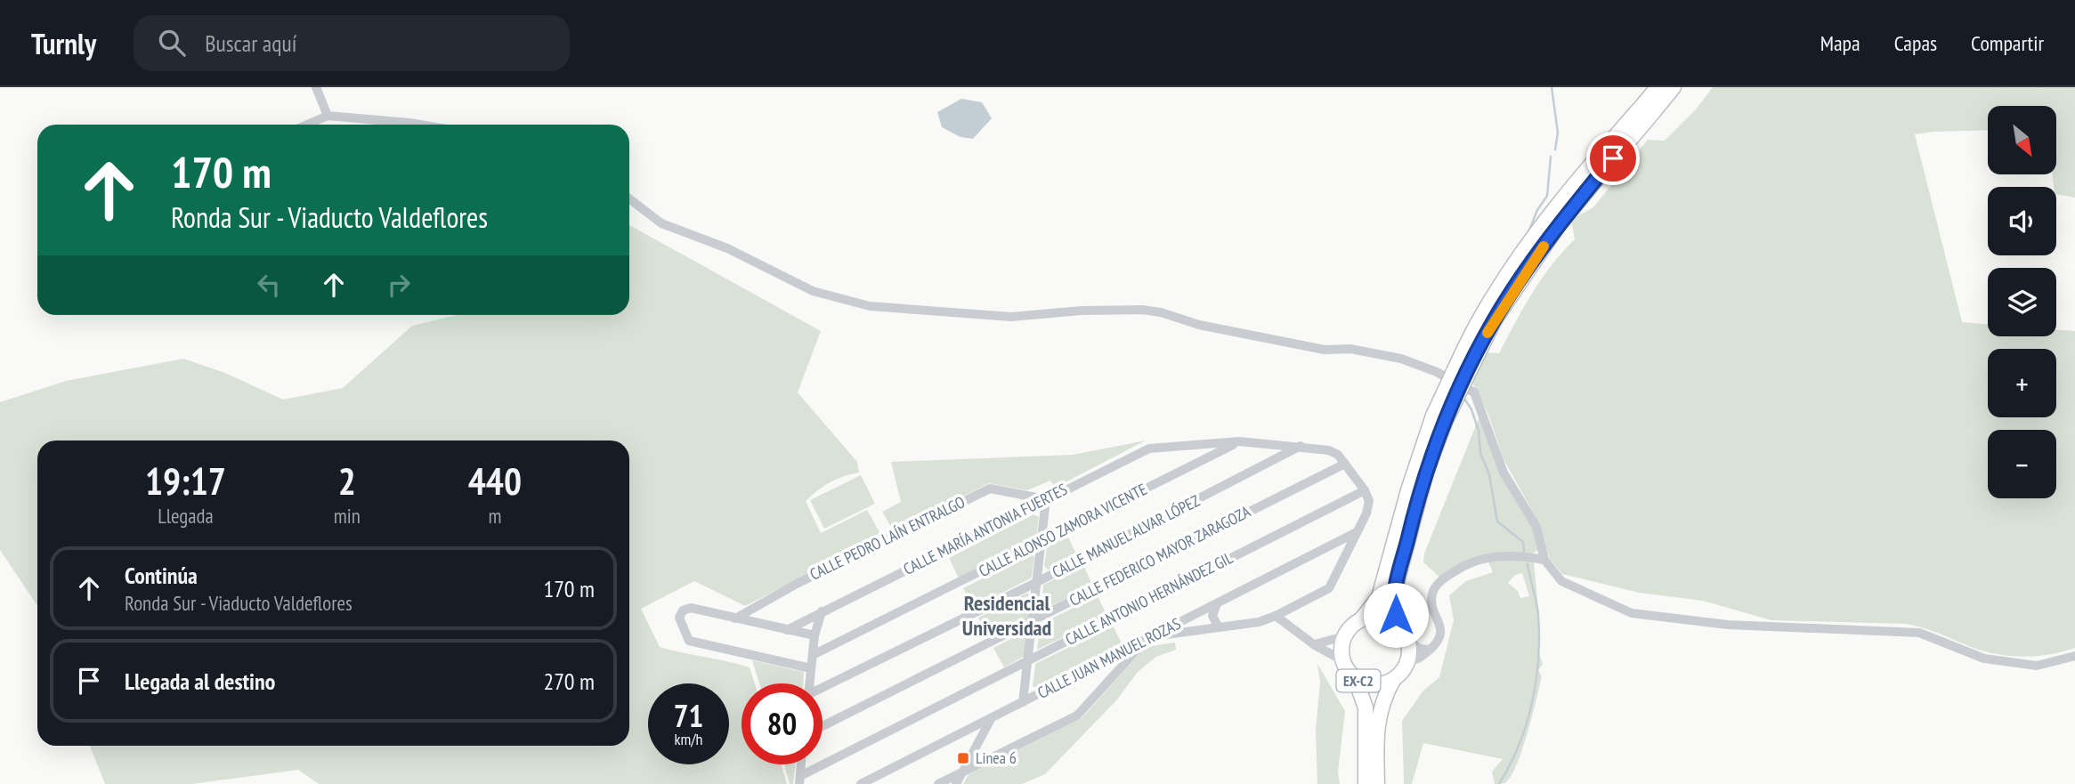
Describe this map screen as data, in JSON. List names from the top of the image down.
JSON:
{
  "streets": {
    "highway": ["EX-C2"],
    "street": [
      "CALLE MARÍA ANTONIA FUERTES",
      "CALLE ALONSO ZAMORA VICENTE",
      "CALLE MANUEL ALVAR LÓPEZ",
      "CALLE PEDRO LAÍN ENTRALGO",
      "CALLE FEDERICO MAYOR ZARAGOZA",
      "CALLE ANTONIO HERNÁNDEZ GIL",
      "CALLE JUAN MANUEL ROZAS"
    ]
  },
  "crossings": [
    ["CALLE MARÍA ANTONIA FUERTES", "CALLE PEDRO LAÍN ENTRALGO"]
  ],
  "districts": ["Residencial Universidad"],
  "places": {
    "transit": ["Linea 6"]
  },
  "north": "bottom right",
  "page": {
    "header": "Turnly",
    "search": "Buscar aquí",
    "nav": ["Mapa", "Capas", "Compartir"],
    "map_buttons": ["+", "−"],
    "turn": ["170 m", "Ronda Sur - Viaducto Valdeflores"],
    "eta": [
      "19:17",
      "Llegada",
      "2",
      "min",
      "440",
      "m"
    ],
    "list": [
      {
        "name": "Continúa",
        "note": "Ronda Sur - Viaducto Valdeflores",
        "value": "170 m"
      },
      {
        "name": "Llegada al destino",
        "value": "270 m"
      }
    ],
    "speed": "71 km/h",
    "limit": "80"
  }
}
